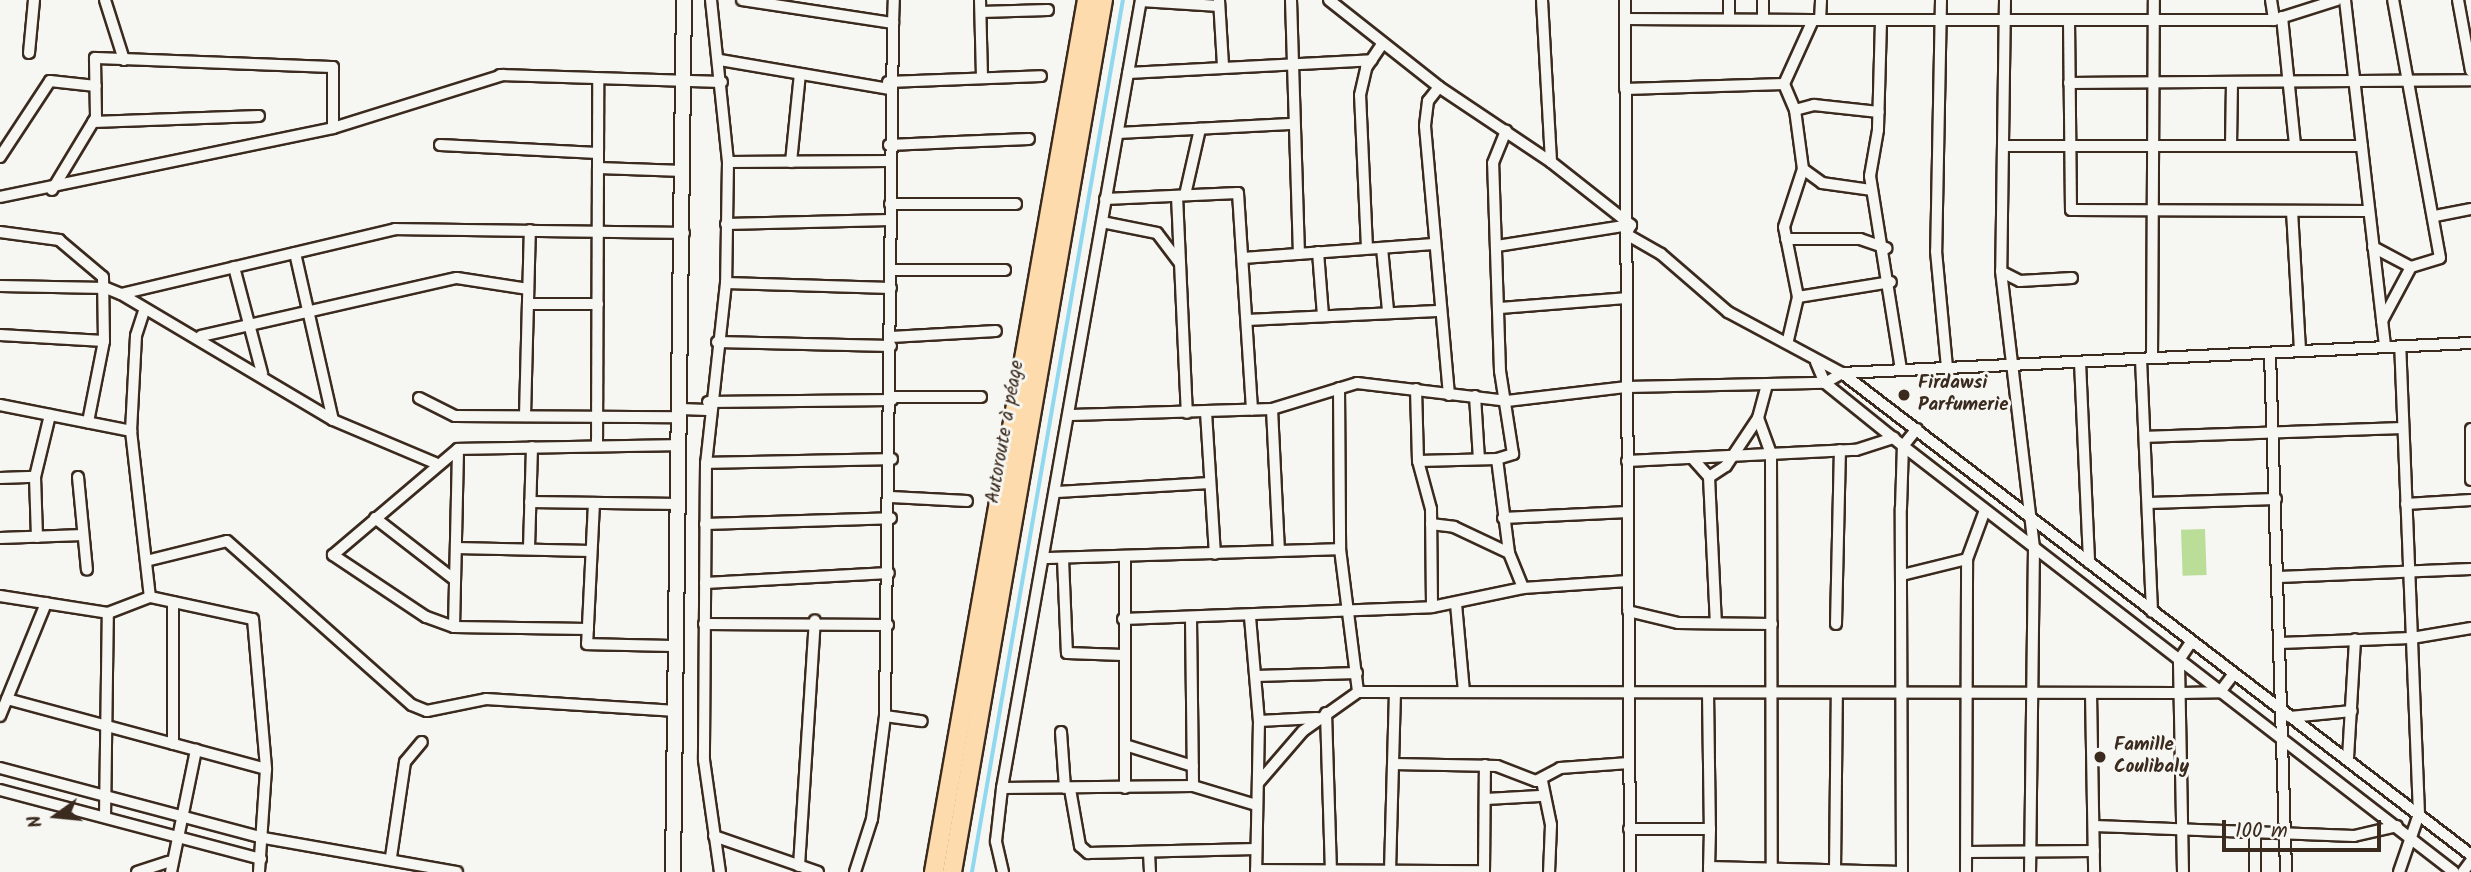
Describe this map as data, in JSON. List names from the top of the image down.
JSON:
{
  "streets": {
    "highway": ["Autoroute à péage"]
  },
  "places": ["Firdawsi Parfumerie", "Famille Coulibaly"],
  "scale_bar": "100 m",
  "north": "left"
}
